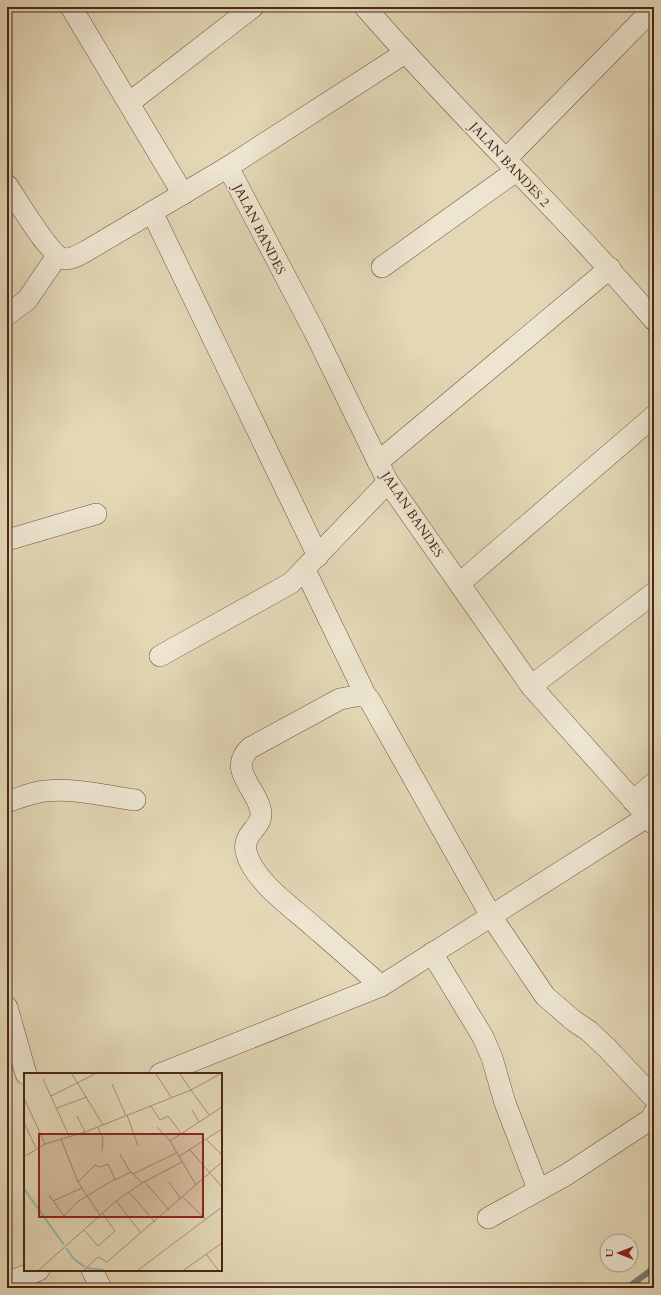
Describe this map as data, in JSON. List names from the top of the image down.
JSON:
{
  "streets": {
    "street": ["JALAN BANDES 2", "JALAN BANDES"]
  },
  "north": "left"
}
